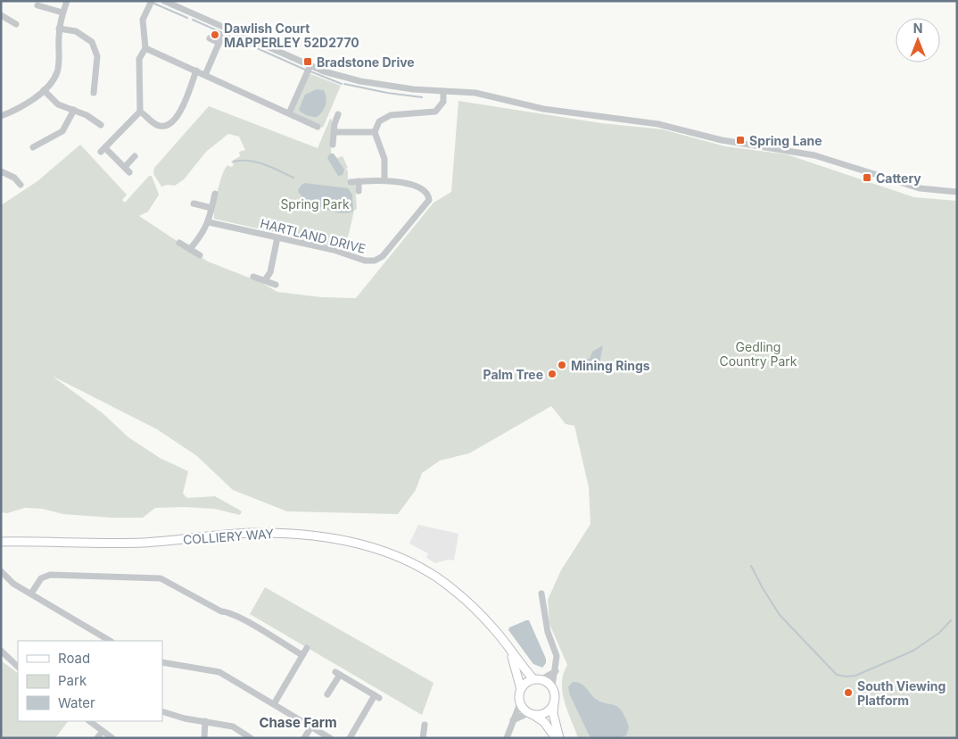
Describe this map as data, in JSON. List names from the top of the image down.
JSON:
{
  "streets": {
    "main road": ["COLLIERY WAY"],
    "street": ["HARTLAND DRIVE"]
  },
  "districts": ["Chase Farm"],
  "parks": ["Spring Park", "Gedling Country Park"],
  "places": {
    "other": [
      "Dawlish Court MAPPERLEY 52D2770",
      "Mining Rings",
      "Palm Tree",
      "South Viewing Platform"
    ],
    "transit": ["Bradstone Drive", "Spring Lane", "Cattery"]
  },
  "legend": ["Road", "Park", "Water"],
  "north": "top"
}
